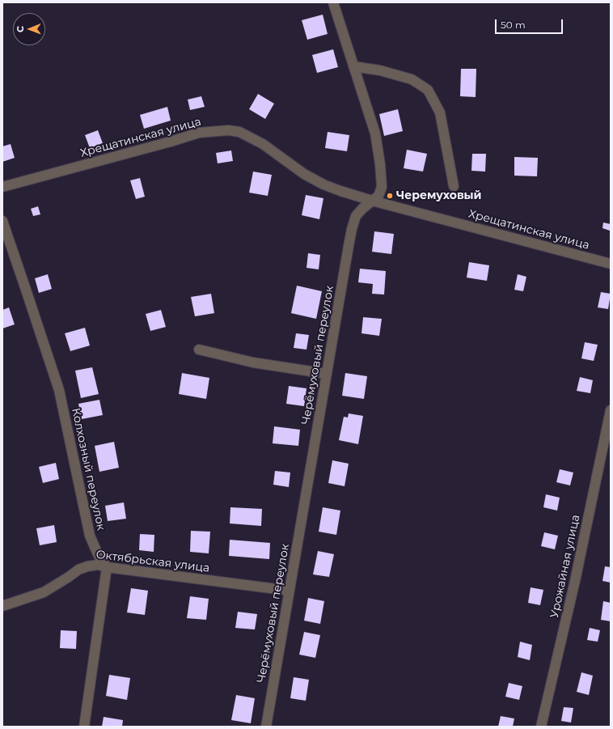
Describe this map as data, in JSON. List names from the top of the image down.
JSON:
{
  "streets": {
    "street": [
      "Хрещатинская улица",
      "Черёмуховый переулок",
      "Колхозный переулок",
      "Октябрьская улица",
      "Урожайная улица"
    ]
  },
  "crossings": [
    ["Хрещатинская улица", "Черёмуховый переулок"],
    ["Черёмуховый переулок", "Октябрьская улица"],
    ["Колхозный переулок", "Октябрьская улица"]
  ],
  "places": ["Черемуховый"],
  "scale_bar": "50 m",
  "north": "left"
}
